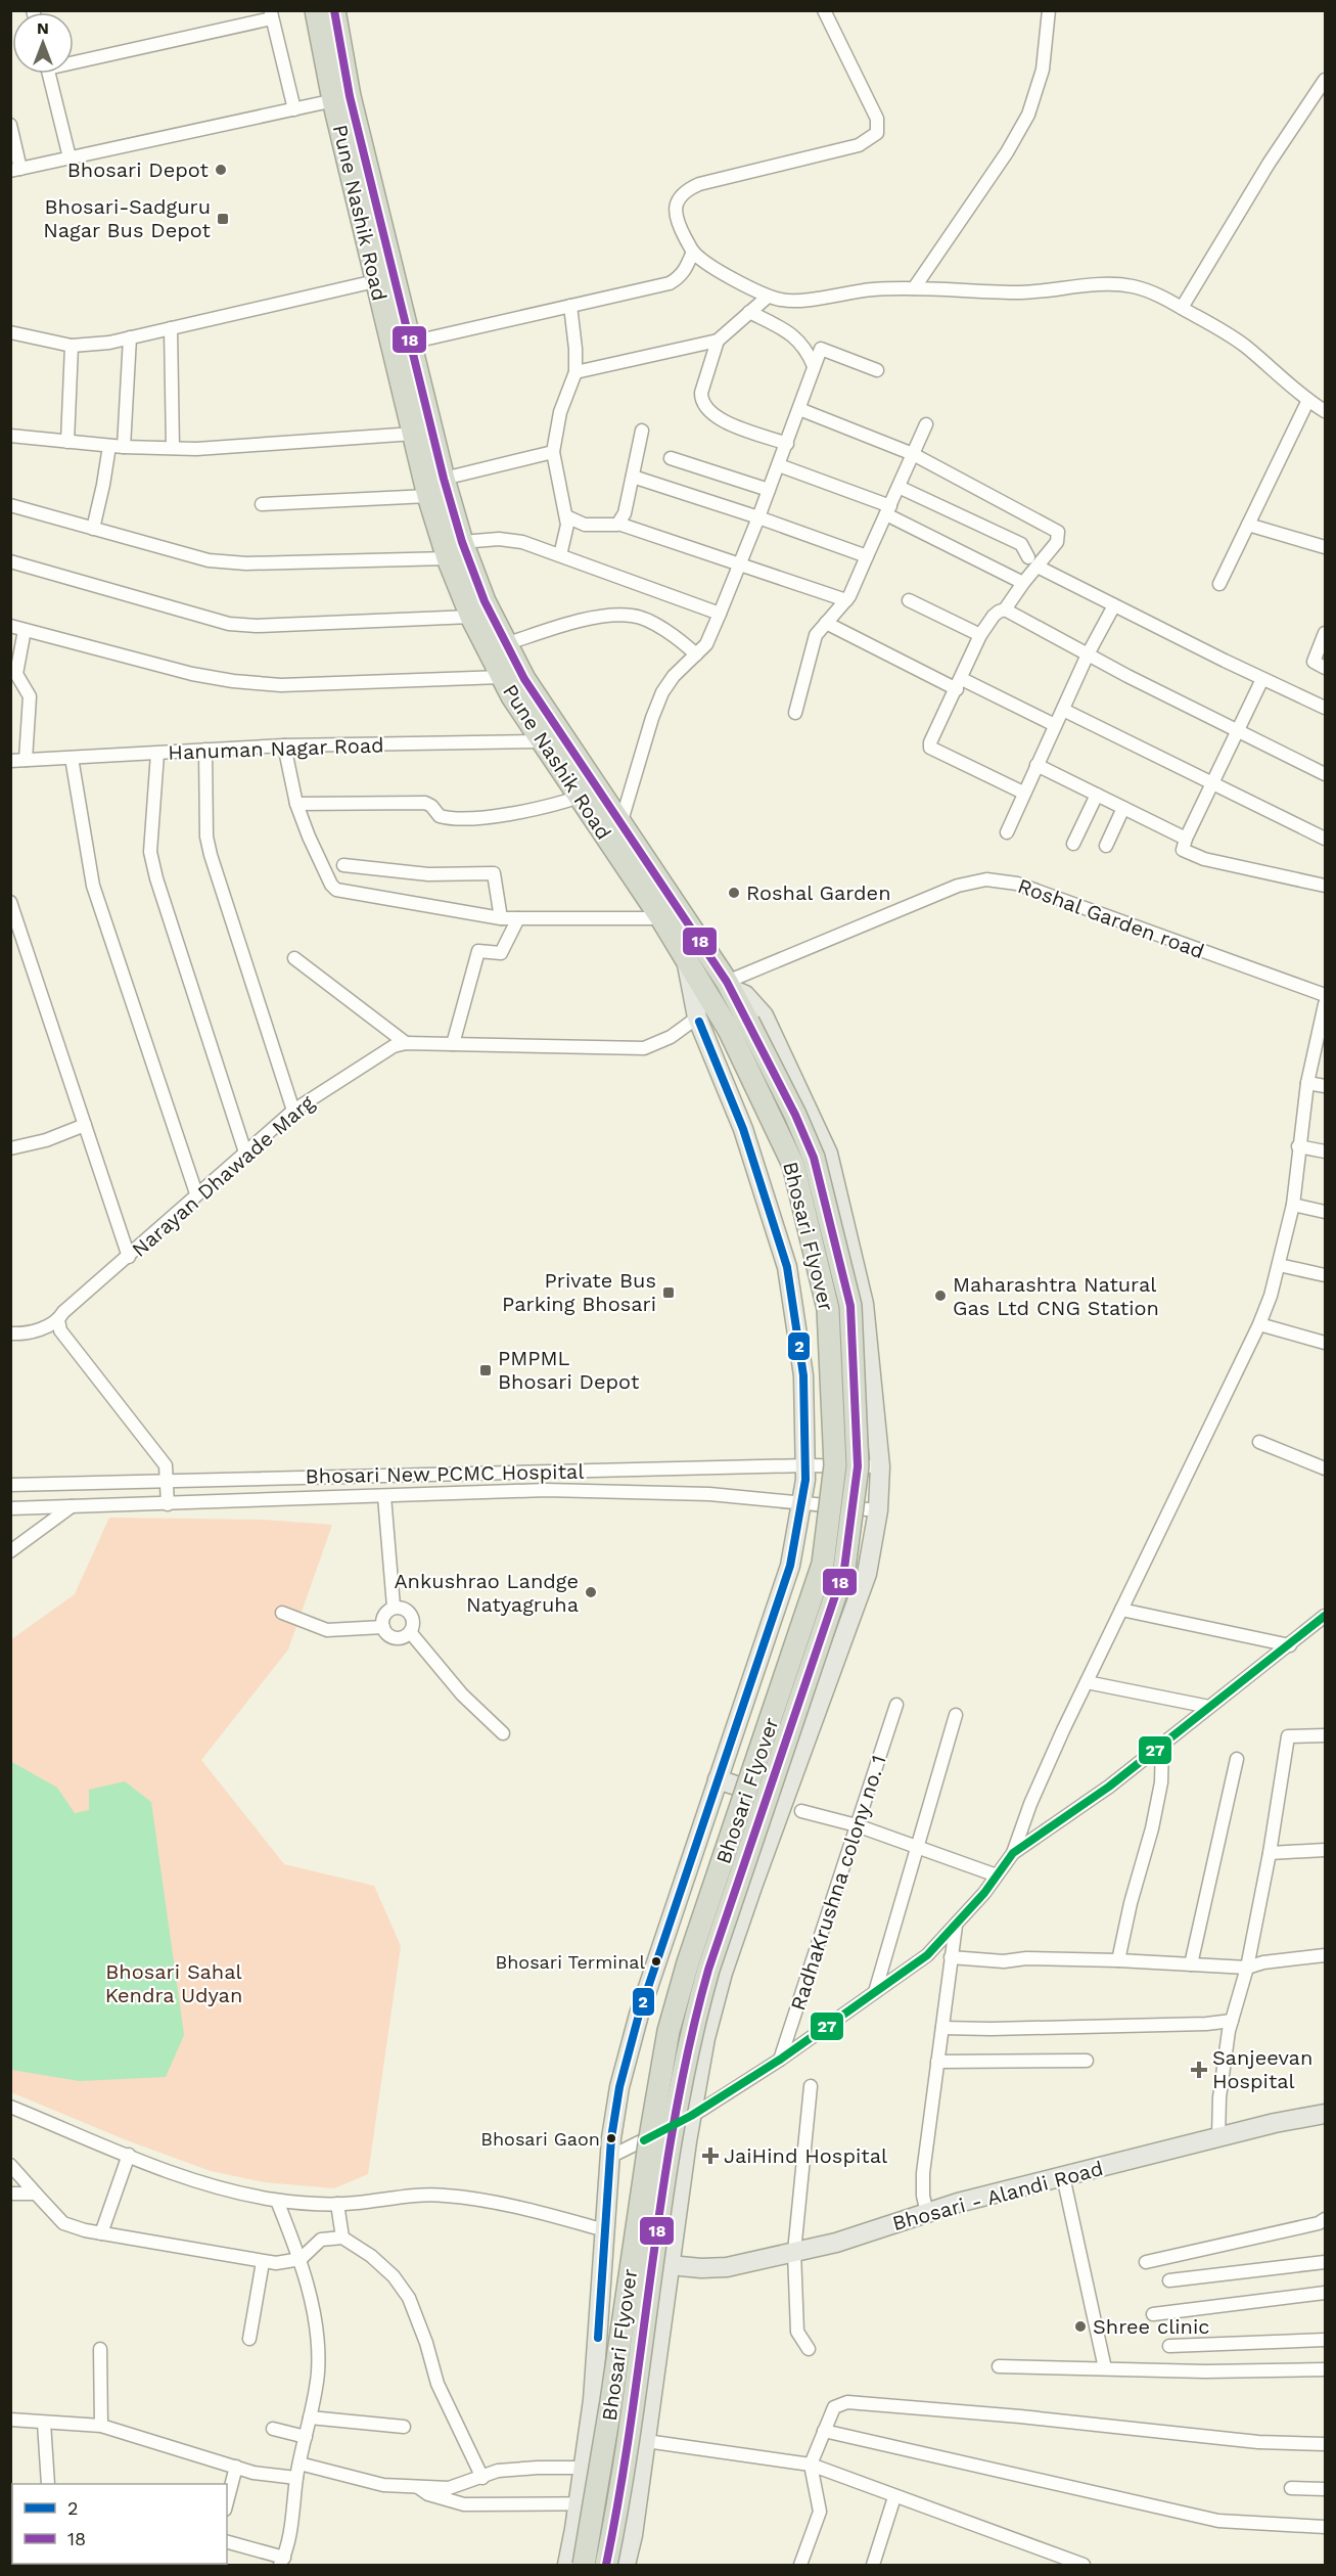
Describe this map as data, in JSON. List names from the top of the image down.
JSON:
{
  "streets": {
    "highway": ["Pune Nashik Road", "Bhosari Flyover"],
    "main road": ["Bhosari - Alandi Road"],
    "street": [
      "Hanuman Nagar Road",
      "Roshal Garden road",
      "Narayan Dhawade Marg",
      "Bhosari New PCMC Hospital",
      "RadhaKrushna colony no. 1"
    ]
  },
  "crossings": [
    ["Pune Nashik Road", "Hanuman Nagar Road"],
    ["Pune Nashik Road", "Roshal Garden road"],
    ["Pune Nashik Road", "Bhosari Flyover"]
  ],
  "parks": ["Bhosari Sahal Kendra Udyan"],
  "places": {
    "other": [
      "Bhosari Depot",
      "Roshal Garden",
      "Maharashtra Natural Gas Ltd CNG Station",
      "Ankushrao Landge Natyagruha",
      "Bhosari Terminal",
      "Bhosari Gaon",
      "Shree clinic"
    ],
    "transit": ["Bhosari-Sadguru Nagar Bus Depot", "Private Bus Parking Bhosari", "PMPML Bhosari Depot"],
    "health": ["Sanjeevan Hospital", "JaiHind Hospital"]
  },
  "lines": ["transit line 18", "transit line 2", "transit line 27"],
  "legend": ["2", "18"],
  "north": "top"
}
